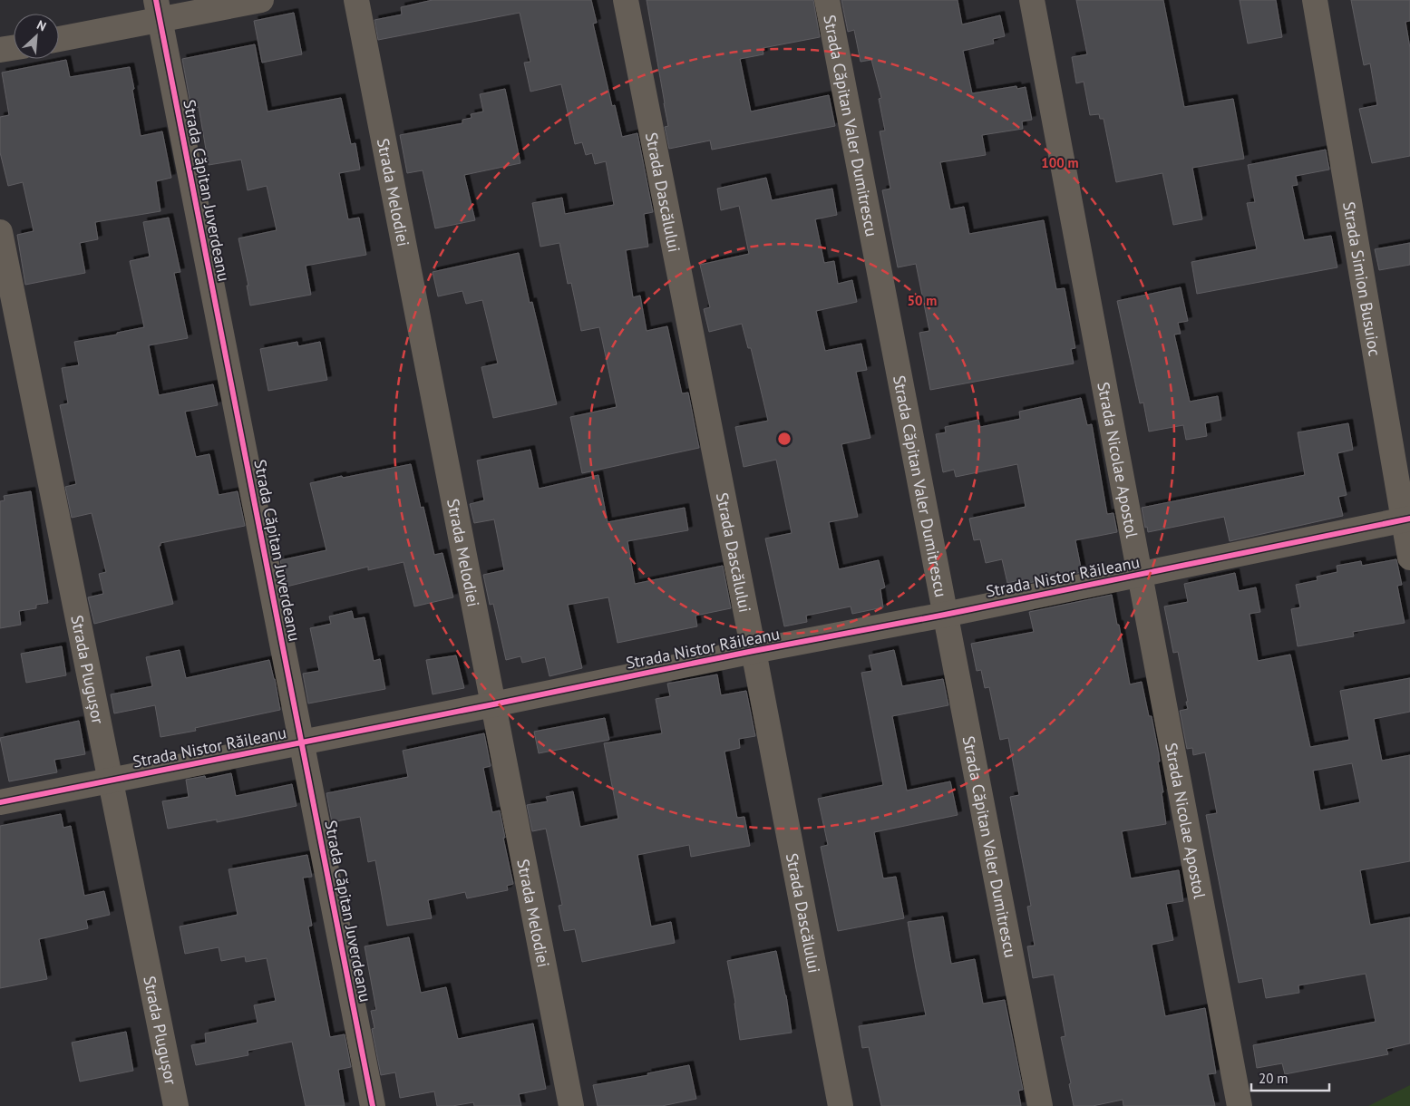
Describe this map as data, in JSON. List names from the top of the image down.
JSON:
{
  "streets": {
    "street": [
      "Strada Căpitan Valer Dumitrescu",
      "Strada Căpitan Juverdeanu",
      "Strada Melodiei",
      "Strada Dascălului",
      "Strada Simion Busuioc",
      "Strada Nicolae Apostol",
      "Strada Nistor Răileanu",
      "Strada Plugușor"
    ]
  },
  "crossings": [
    ["Strada Căpitan Valer Dumitrescu", "Strada Nistor Răileanu"],
    ["Strada Căpitan Juverdeanu", "Strada Nistor Răileanu"],
    ["Strada Melodiei", "Strada Nistor Răileanu"],
    ["Strada Dascălului", "Strada Nistor Răileanu"],
    ["Strada Simion Busuioc", "Strada Nistor Răileanu"],
    ["Strada Nicolae Apostol", "Strada Nistor Răileanu"],
    ["Strada Nistor Răileanu", "Strada Plugușor"]
  ],
  "scale_bar": "20 m",
  "north": "top right",
  "rings": ["100 m", "50 m"]
}
